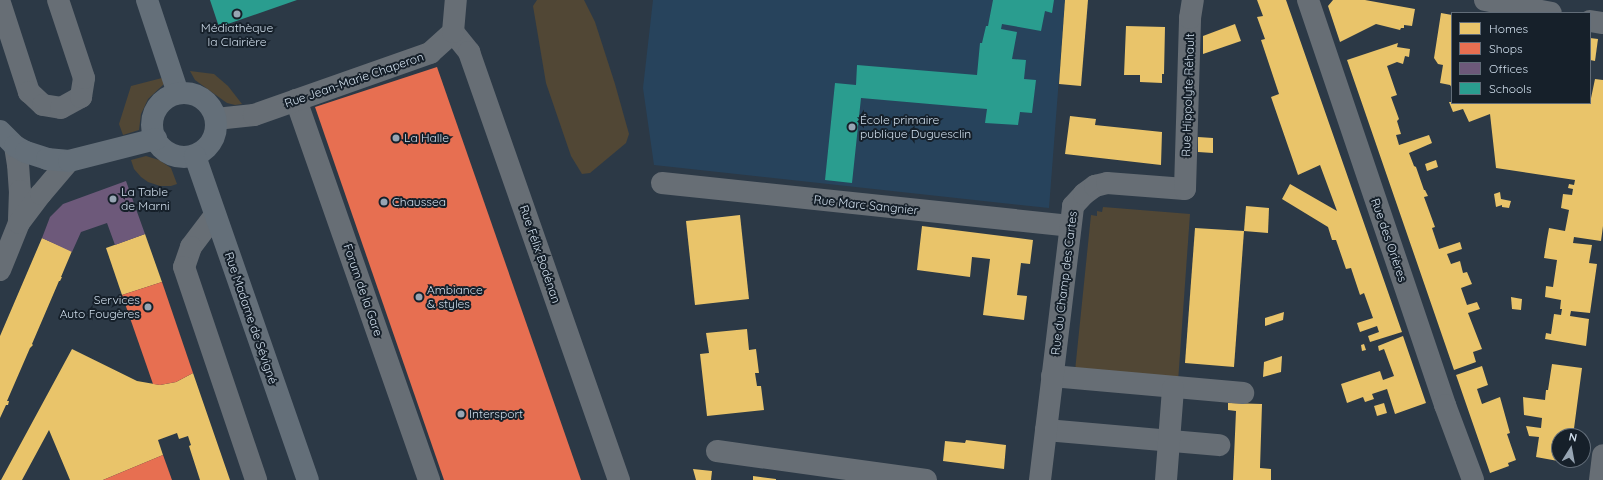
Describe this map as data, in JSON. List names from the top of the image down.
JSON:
{
  "streets": {
    "main road": ["Rue Madame de Sévigné"],
    "street": [
      "Rue Jean-Marie Chaperon",
      "Rue Hippolyte Réhault",
      "Rue Marc Sangnier",
      "Rue des Orières",
      "Rue Félix Bodénan",
      "Rue du Champ des Cartes",
      "Forum de la Gare"
    ]
  },
  "crossings": [
    ["Rue Jean-Marie Chaperon", "Rue Félix Bodénan"],
    ["Rue Jean-Marie Chaperon", "Forum de la Gare"],
    ["Rue Jean-Marie Chaperon", "Rue Madame de Sévigné"],
    ["Rue Hippolyte Réhault", "Rue du Champ des Cartes"],
    ["Rue Marc Sangnier", "Rue du Champ des Cartes"]
  ],
  "places": [
    "Médiathèque la Clairière",
    "École primaire publique Duguesclin",
    "La Halle",
    "La Table de Marni",
    "Chaussea",
    "Ambiance & styles",
    "Services Auto Fougères",
    "Intersport"
  ],
  "legend": [
    "Homes",
    "Shops",
    "Offices",
    "Schools"
  ],
  "north": "top"
}
